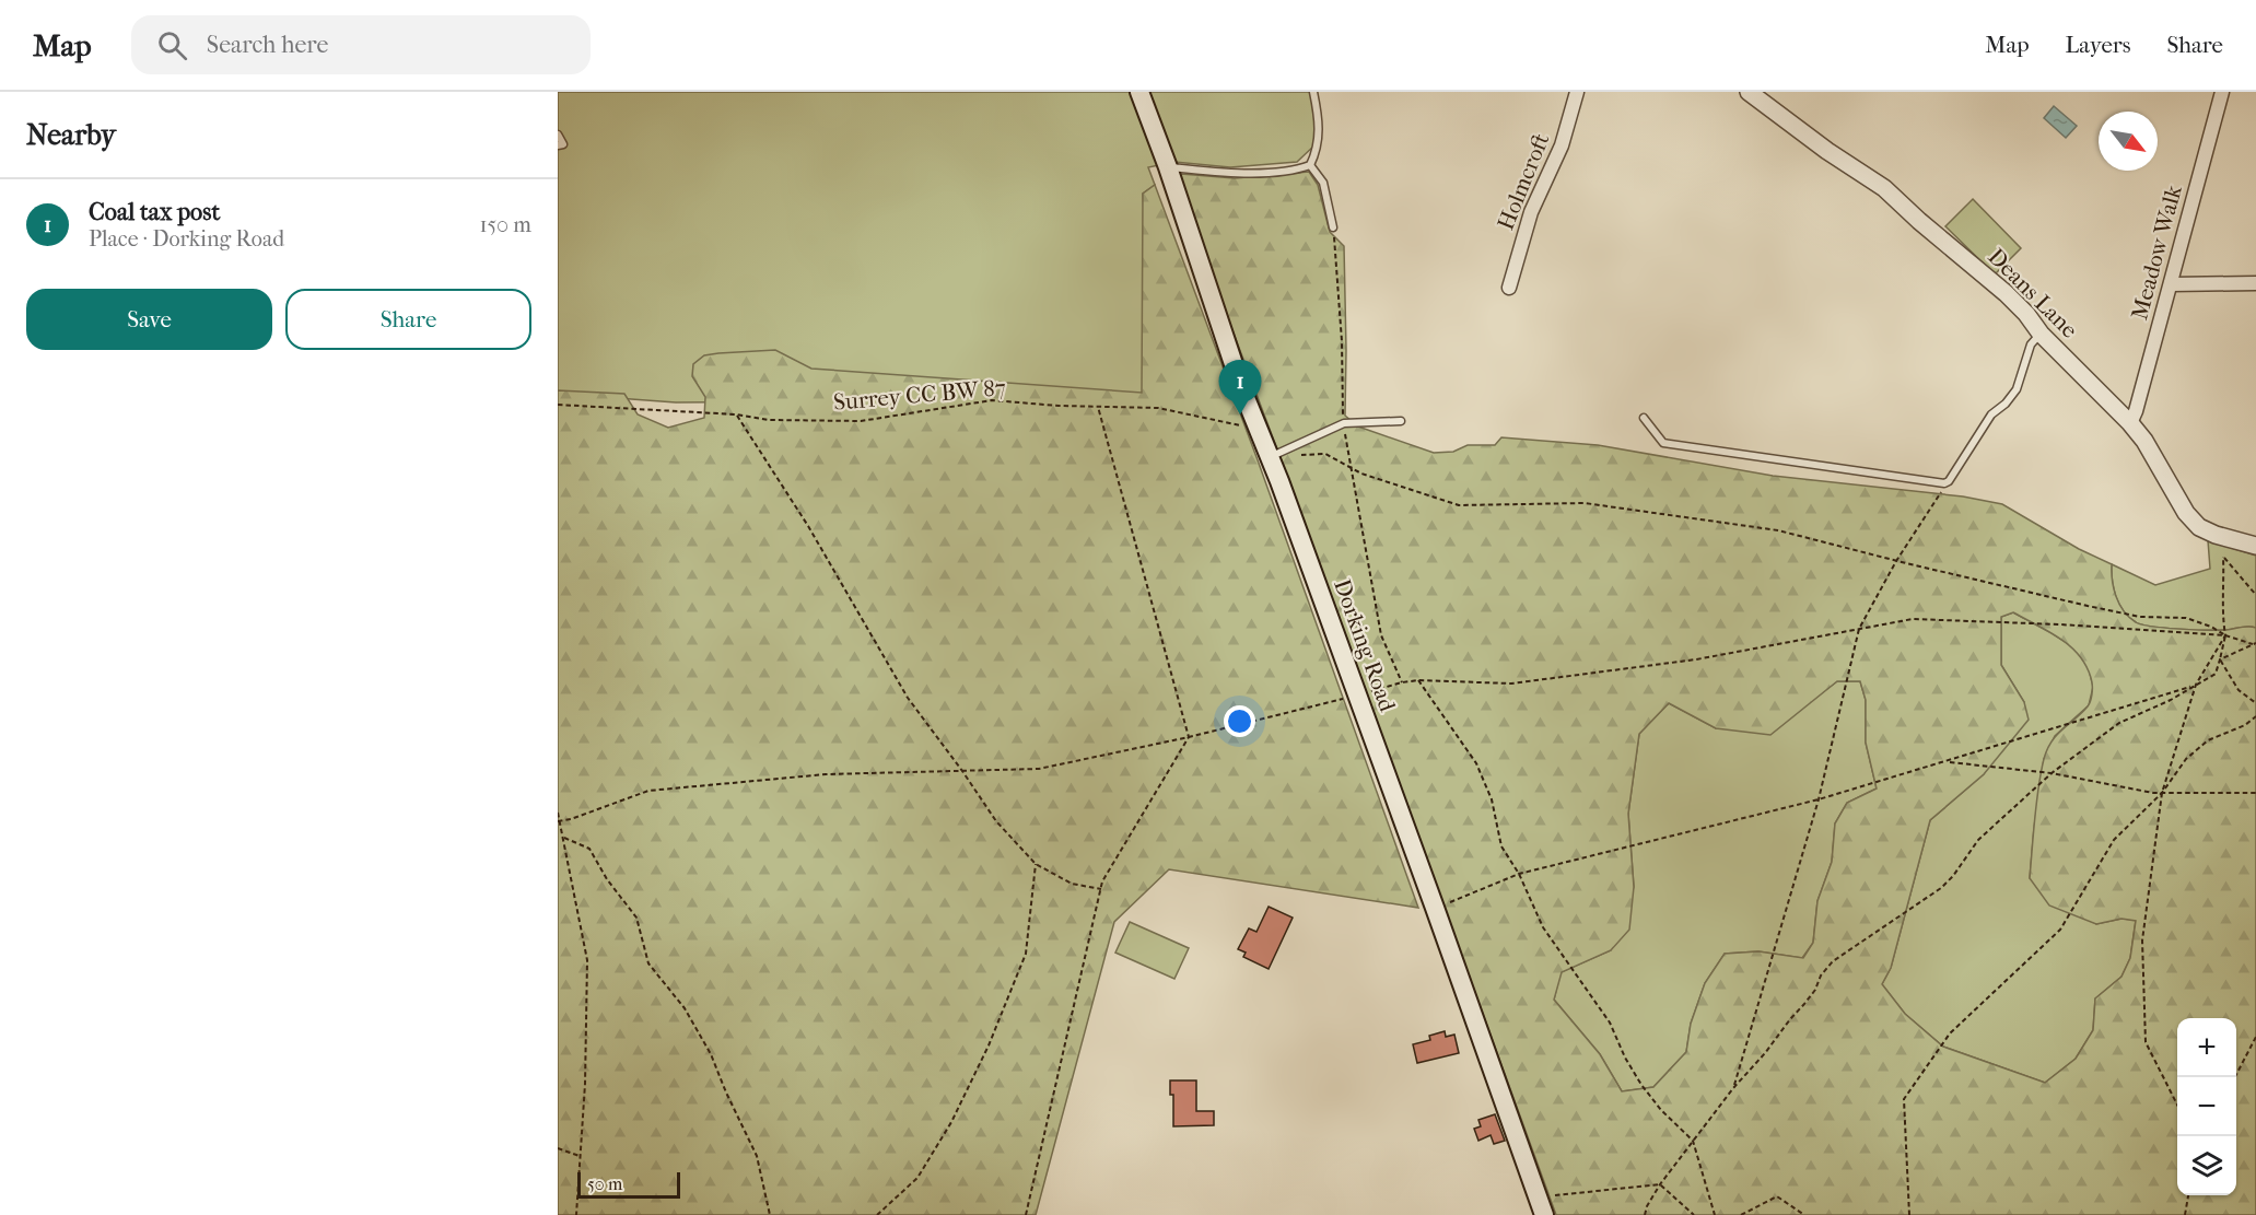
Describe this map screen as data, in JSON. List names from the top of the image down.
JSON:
{
  "streets": {
    "main road": ["Dorking Road"],
    "street": ["Holmcroft", "Meadow Walk", "Deans Lane"],
    "path": ["Surrey CC BW 87"]
  },
  "crossings": [
    ["Meadow Walk", "Deans Lane"]
  ],
  "scale_bar": "50 m",
  "north": "bottom right",
  "page": {
    "header": "Map",
    "search": "Search here",
    "nav": ["Map", "Layers", "Share"],
    "heading": "Nearby",
    "list": [
      {
        "mark": "1",
        "name": "Coal tax post",
        "note": "Place · Dorking Road",
        "value": "150 m"
      }
    ],
    "buttons": ["Save", "Share"],
    "pins": "1",
    "map_buttons": ["+", "−"],
    "scale": "50 m"
  }
}
